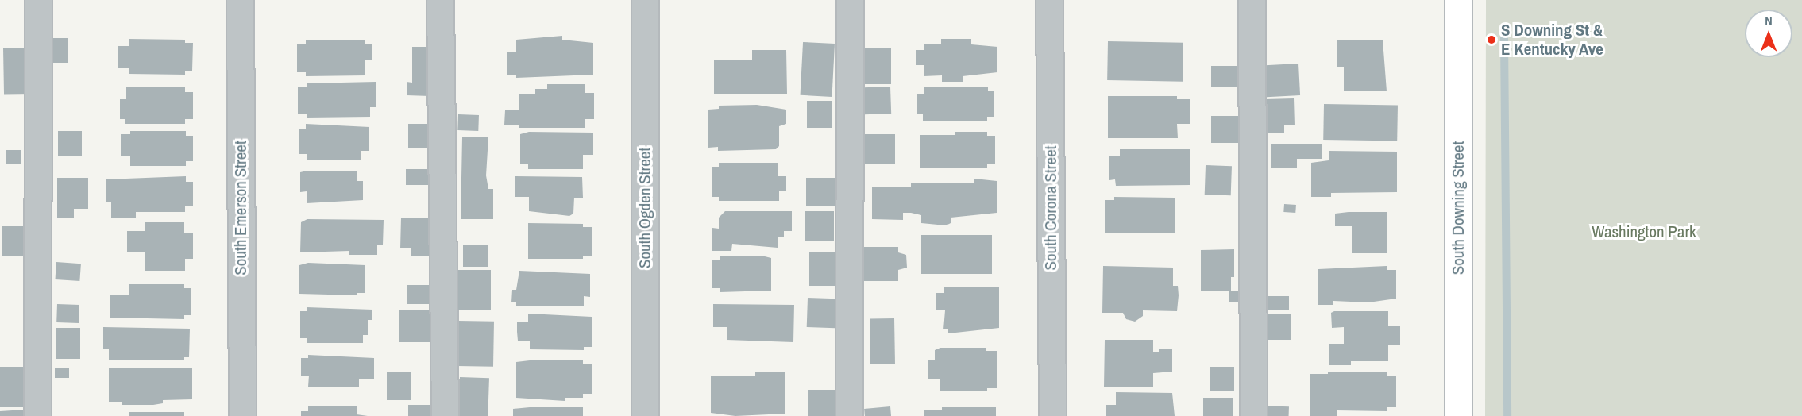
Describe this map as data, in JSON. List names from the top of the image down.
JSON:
{
  "streets": {
    "main road": ["South Downing Street"],
    "street": ["South Emerson Street", "South Ogden Street", "South Corona Street"]
  },
  "parks": ["Washington Park"],
  "places": ["S Downing St & E Kentucky Ave"],
  "north": "top"
}
